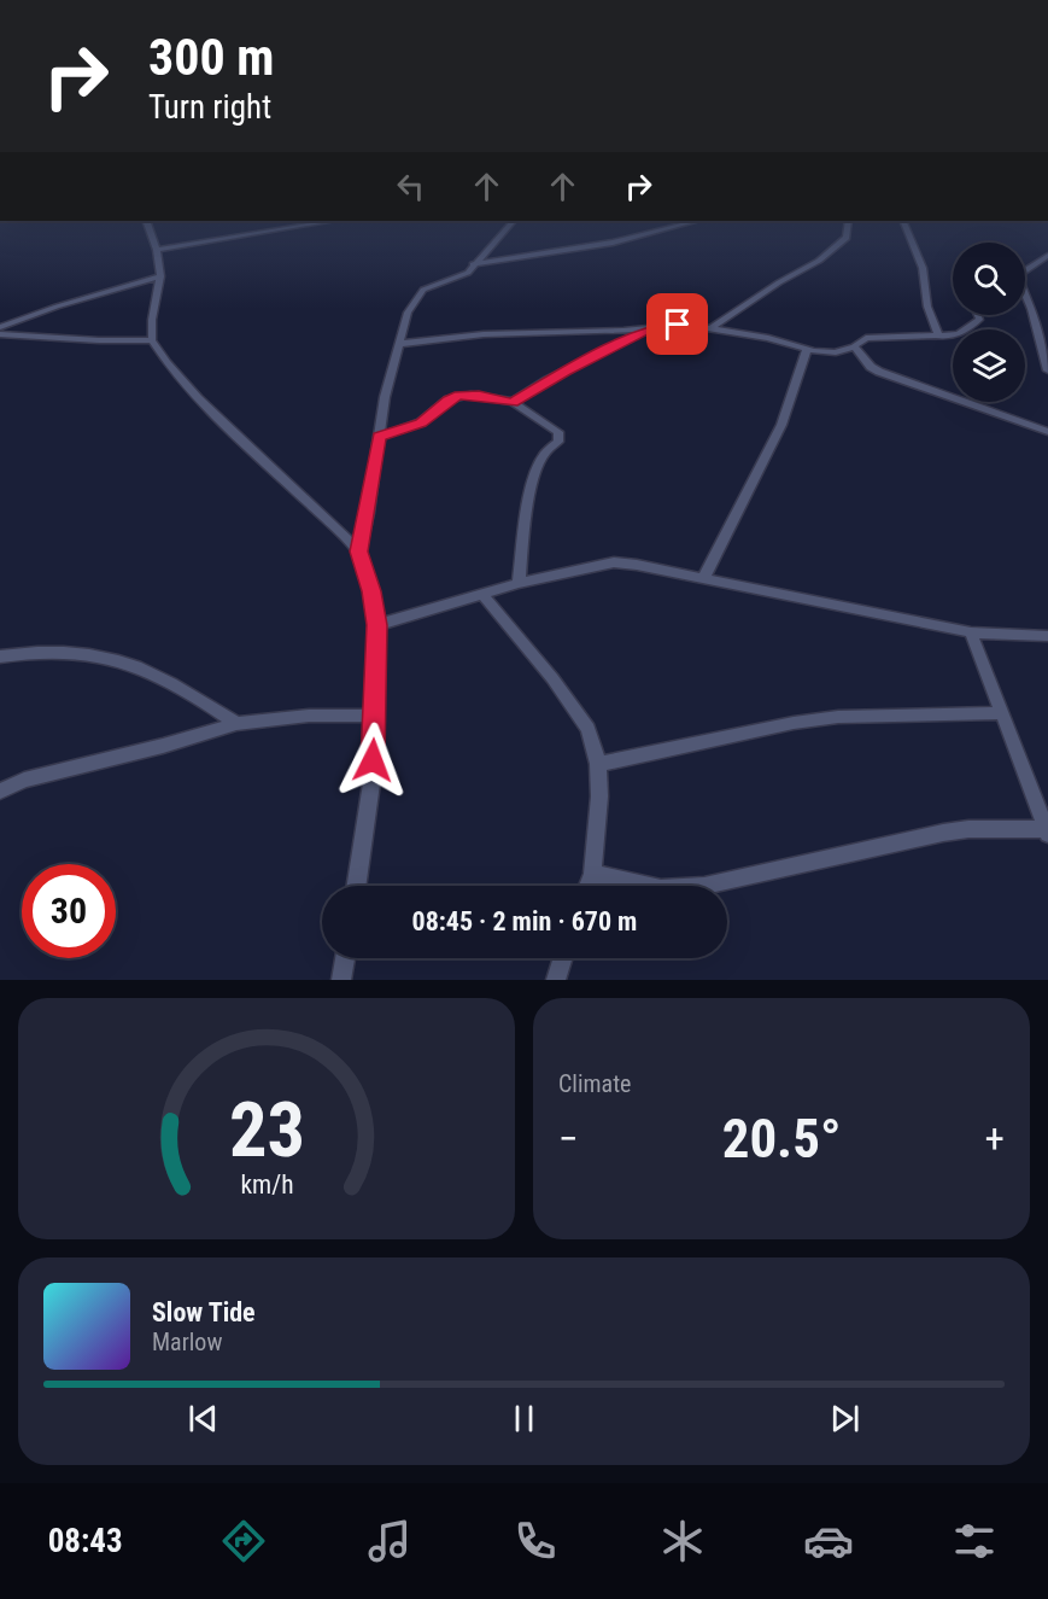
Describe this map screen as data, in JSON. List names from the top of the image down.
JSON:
{
  "page": {
    "turn": ["300 m", "Turn right"],
    "limit": "30",
    "trip": "08:45 · 2 min · 670 m",
    "tile": "Climate",
    "heat": ["−", "20.5°", "+"],
    "song": ["Slow Tide", "Marlow"],
    "tabs": "08:43",
    "gauge": ["23", "km/h"]
  }
}
